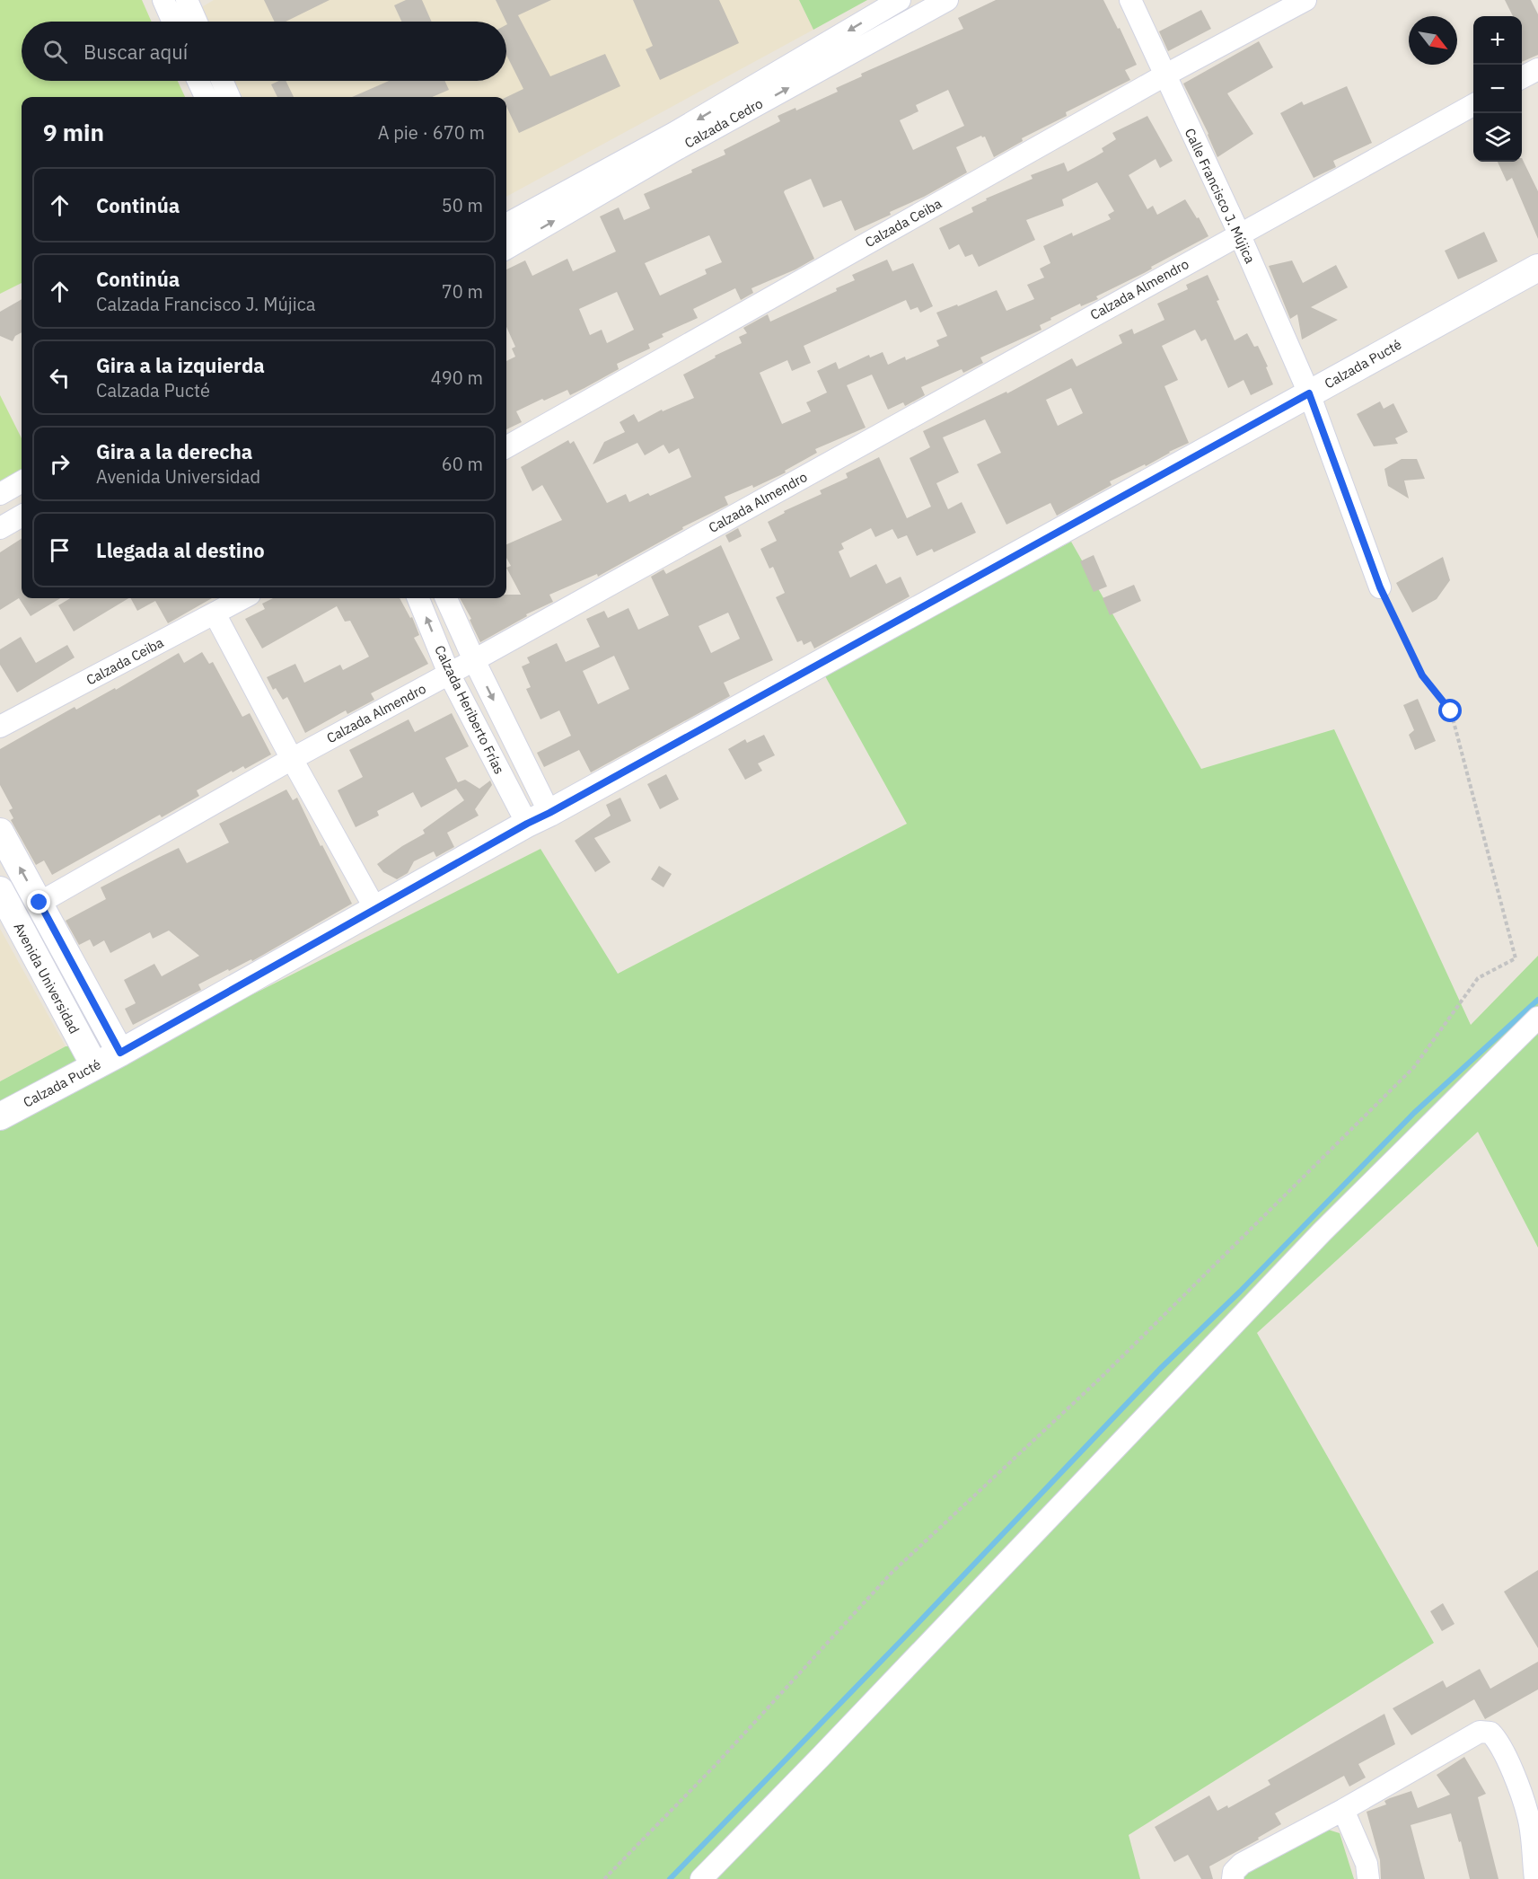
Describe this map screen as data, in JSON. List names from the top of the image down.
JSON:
{
  "streets": {
    "street": [
      "Calzada Cedro",
      "Calle Francisco J. Mújica",
      "Calzada Ceiba",
      "Calzada Almendro",
      "Calzada Pucté",
      "Calzada Heriberto Frías",
      "Avenida Universidad"
    ]
  },
  "crossings": [
    ["Calle Francisco J. Mújica", "Calzada Ceiba"],
    ["Calle Francisco J. Mújica", "Calzada Almendro"],
    ["Calle Francisco J. Mújica", "Calzada Pucté"],
    ["Calzada Almendro", "Calzada Heriberto Frías"],
    ["Calzada Pucté", "Calzada Heriberto Frías"],
    ["Calzada Pucté", "Avenida Universidad"]
  ],
  "north": "bottom right",
  "page": {
    "map_buttons": ["+", "−"],
    "search": "Buscar aquí",
    "heading": ["9 min", "A pie · 670 m"],
    "list": [
      ["Continúa", "50 m"],
      ["Continúa", "Calzada Francisco J. Mújica", "70 m"],
      ["Gira a la izquierda", "Calzada Pucté", "490 m"],
      ["Gira a la derecha", "Avenida Universidad", "60 m"],
      "Llegada al destino"
    ]
  }
}
